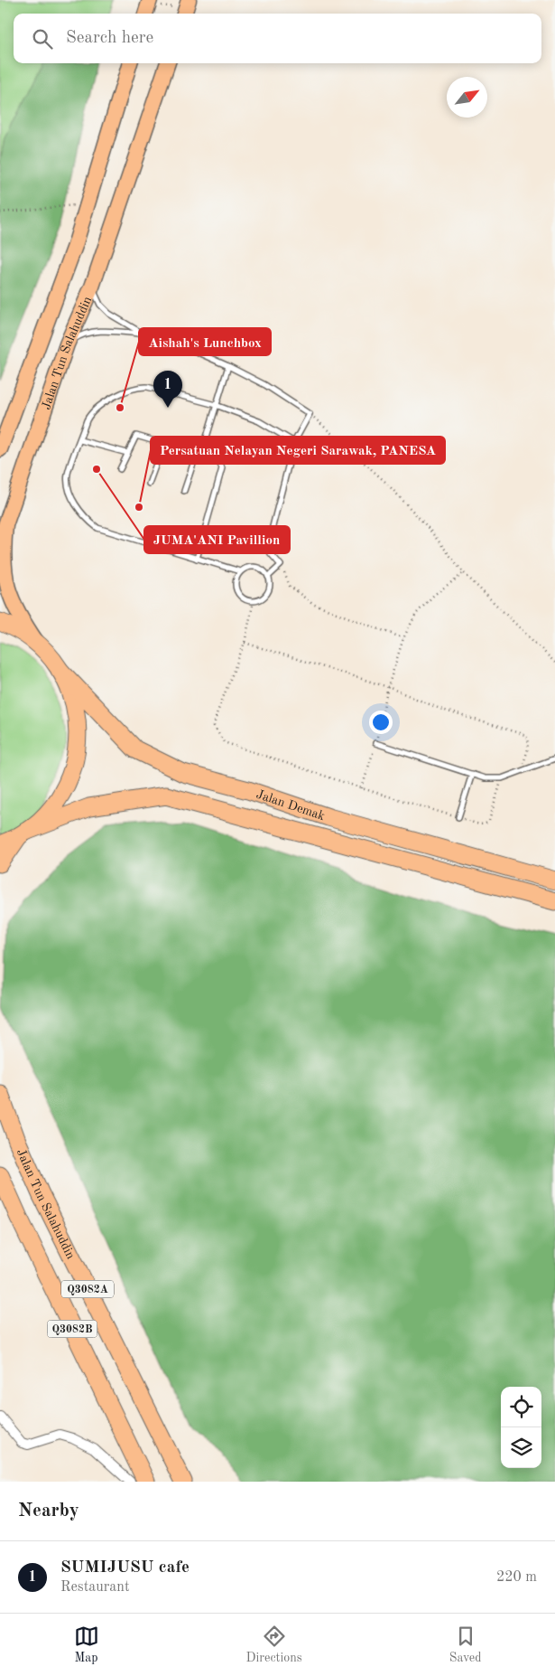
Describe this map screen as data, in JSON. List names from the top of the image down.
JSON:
{
  "streets": {
    "highway": [
      "Jalan Tun Salahuddin",
      "Jalan Demak",
      "Q3082A",
      "Q3082B"
    ]
  },
  "places": ["Aishah's Lunchbox", "JUMA'ANI Pavillion", "Persatuan Nelayan Negeri Sarawak, PANESA"],
  "north": "top right",
  "page": {
    "search": "Search here",
    "pins": "1",
    "heading": "Nearby",
    "list": [
      {
        "mark": "1",
        "name": "SUMIJUSU cafe",
        "note": "Restaurant",
        "value": "220 m"
      }
    ],
    "nav": ["Map", "Directions", "Saved"]
  }
}
